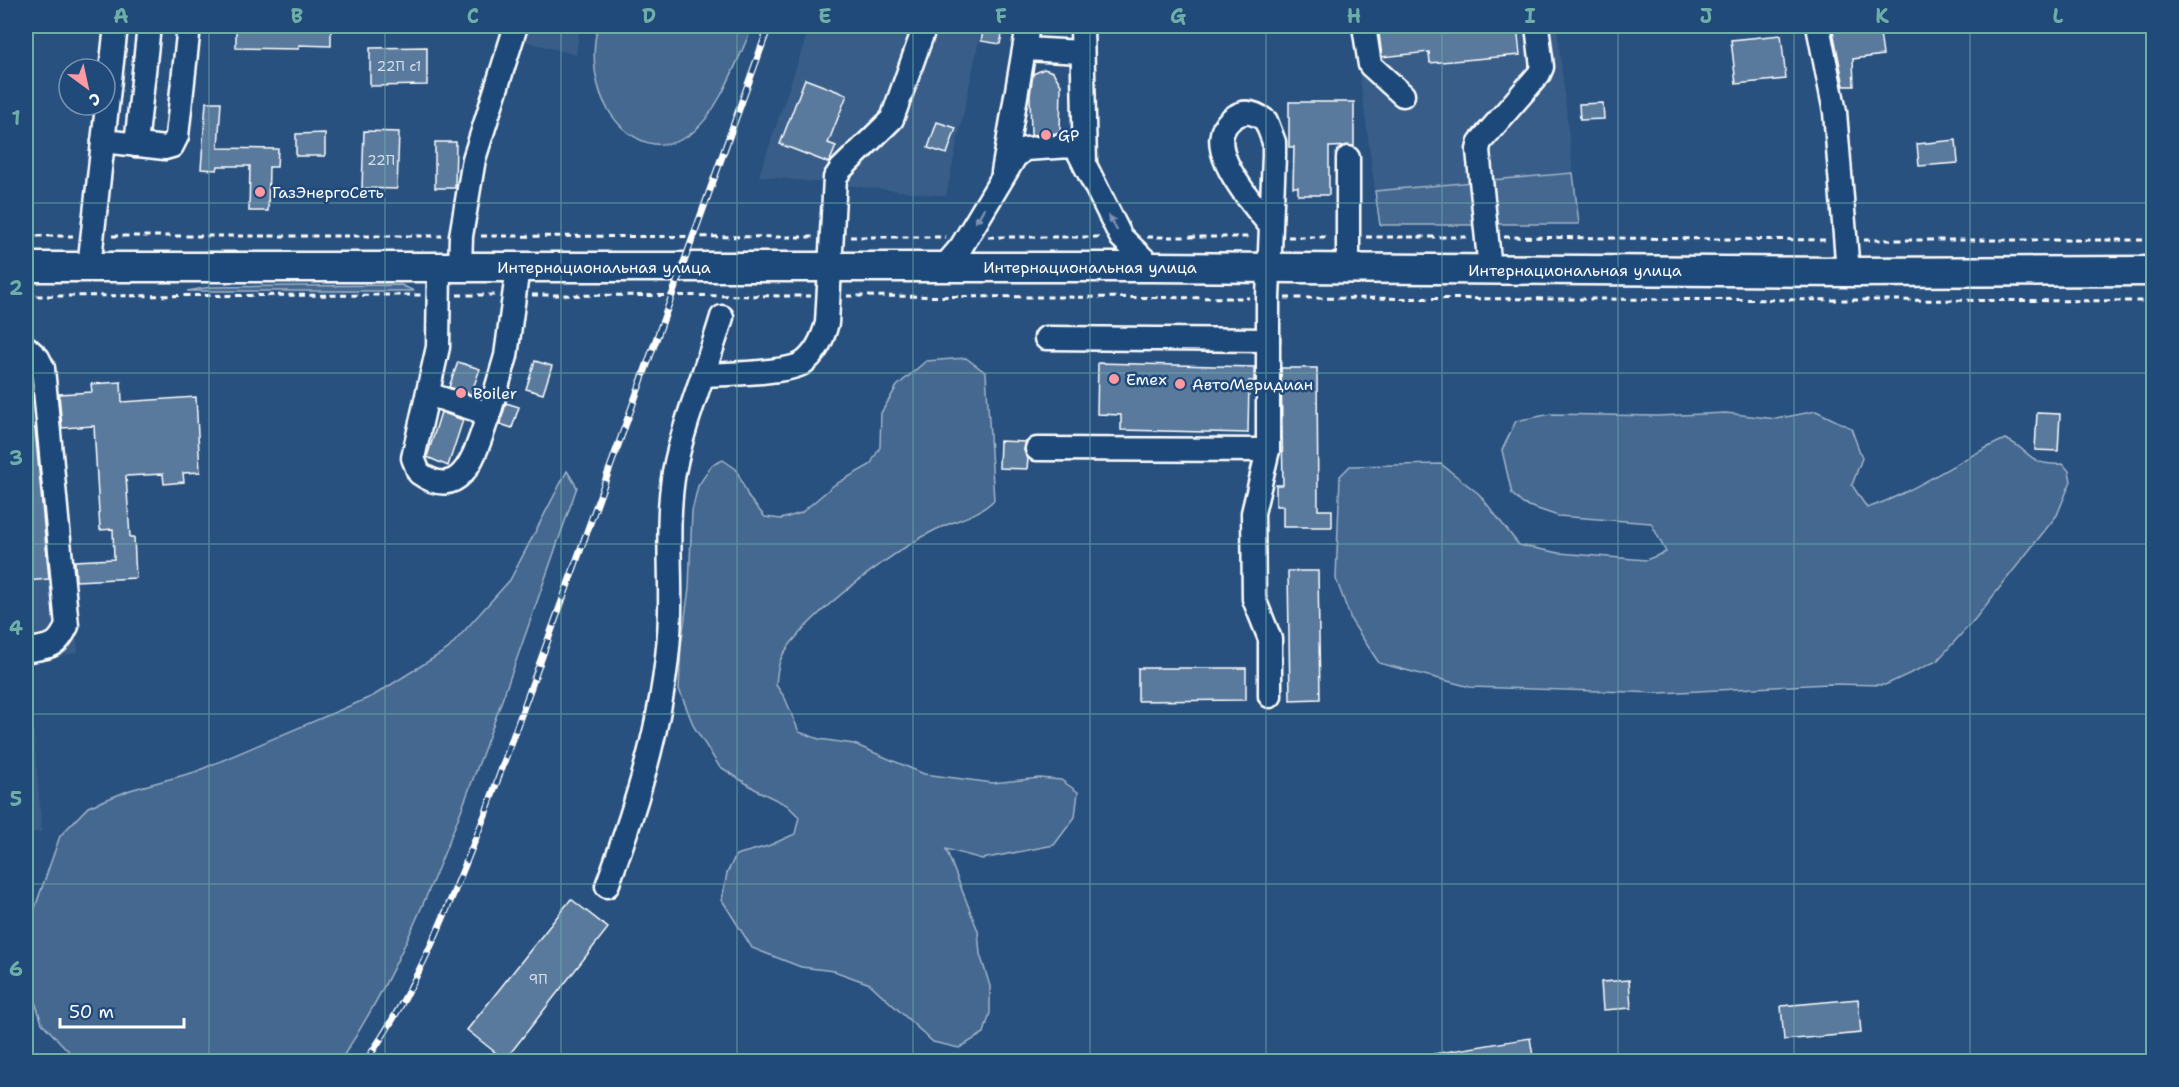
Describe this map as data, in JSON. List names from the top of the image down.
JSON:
{
  "streets": {
    "main road": ["Интернациональная улица"]
  },
  "places": [
    "GP",
    "ГазЭнергоСеть",
    "Emex",
    "АвтоМеридиан",
    "Boiler"
  ],
  "house_numbers": ["22П с1", "22П", "9П"],
  "scale_bar": "50 m",
  "north": "bottom right",
  "grid": {
    "columns": [
      "A",
      "B",
      "C",
      "D",
      "E",
      "F",
      "G",
      "H",
      "I",
      "J",
      "K",
      "L"
    ],
    "rows": [
      "1",
      "2",
      "3",
      "4",
      "5",
      "6"
    ]
  }
}
